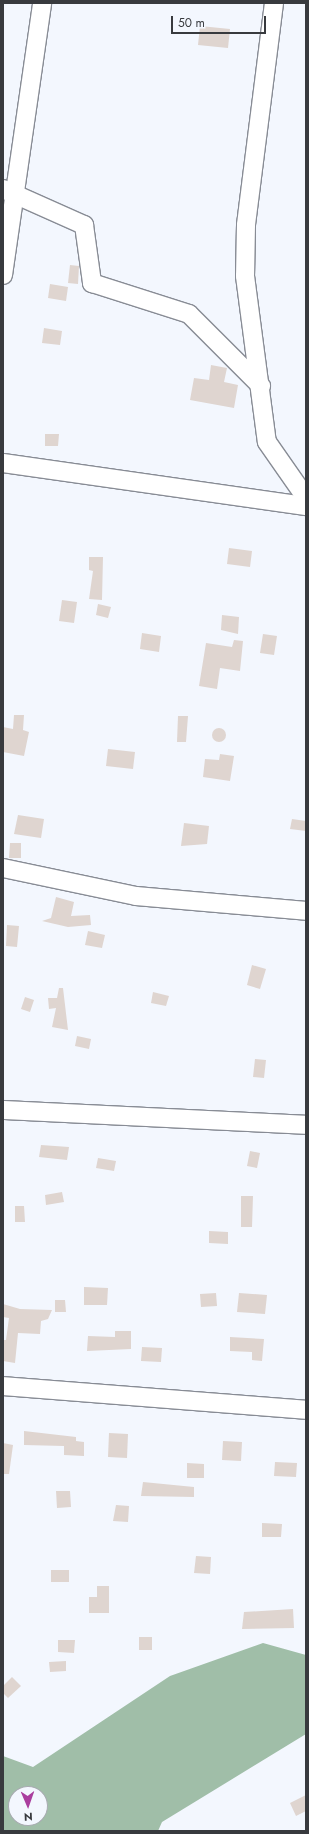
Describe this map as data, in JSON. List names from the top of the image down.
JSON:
{
  "scale_bar": "50 m",
  "north": "bottom"
}
